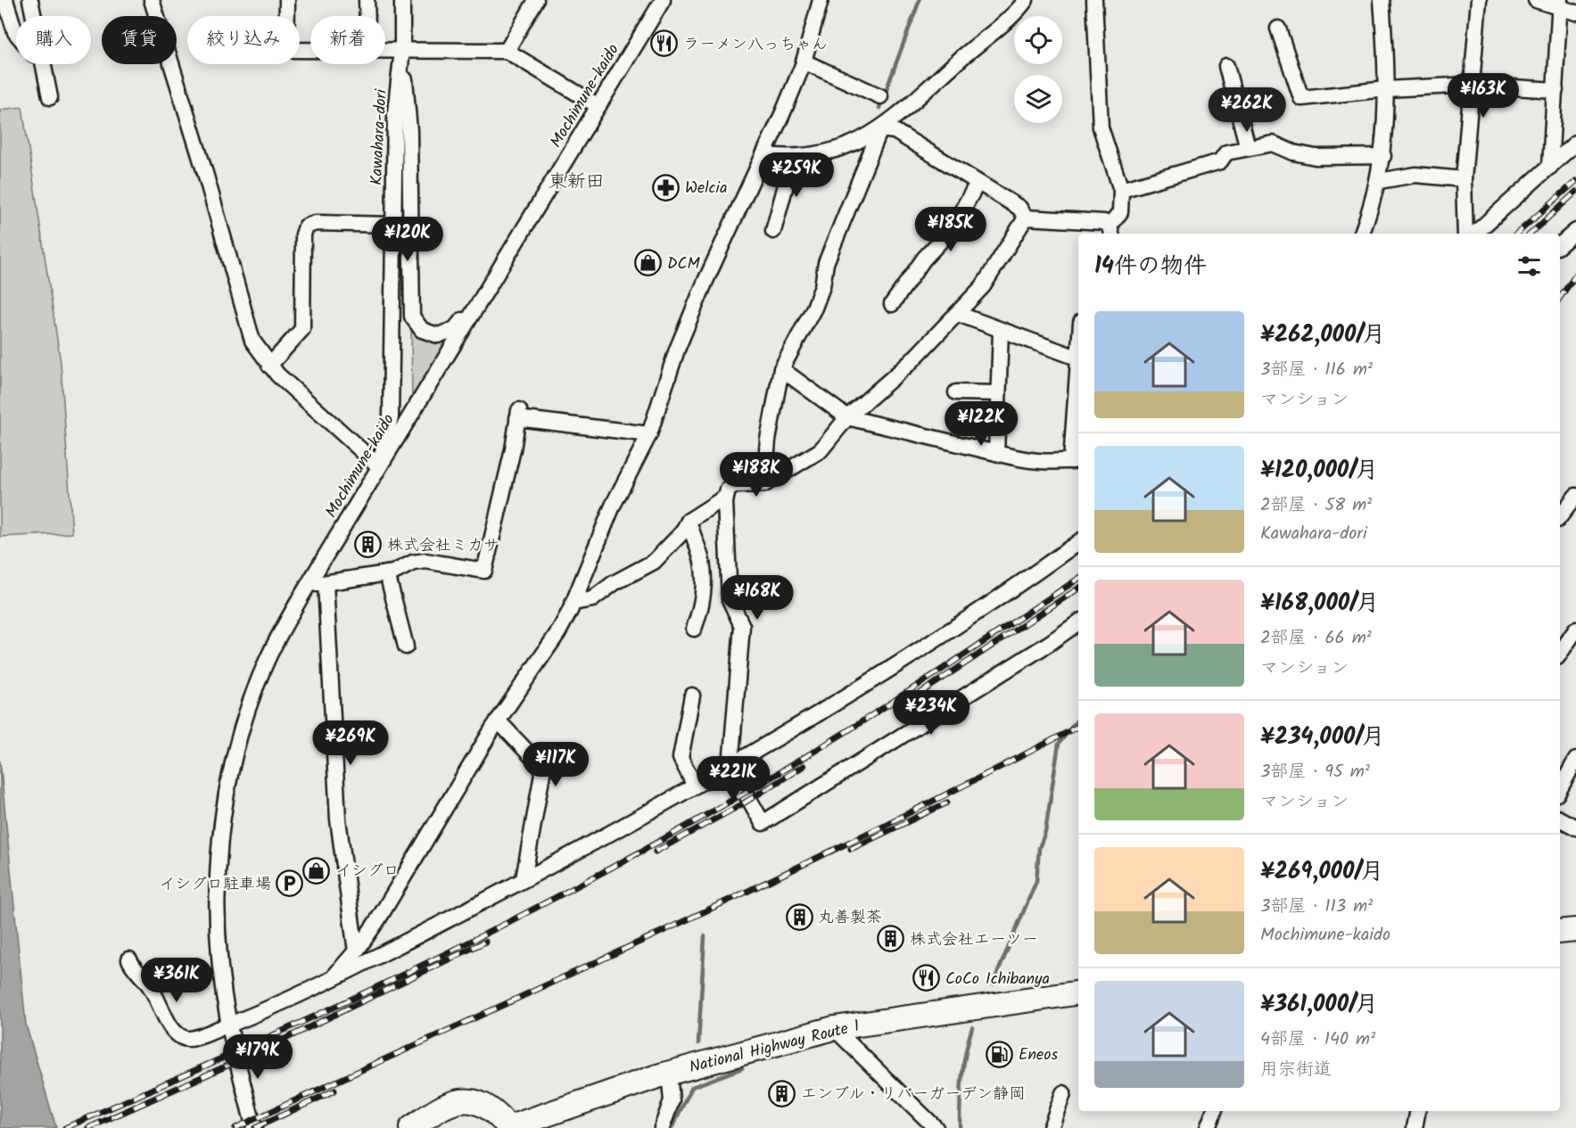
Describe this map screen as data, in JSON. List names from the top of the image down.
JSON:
{
  "streets": {
    "highway": ["National Highway Route 1"],
    "street": ["Mochimune-kaido", "Kawahara-dori"]
  },
  "crossings": [
    ["Mochimune-kaido", "Kawahara-dori"]
  ],
  "districts": ["東新田"],
  "places": {
    "restaurant": ["ラーメン八っちゃん", "CoCo Ichibanya"],
    "pharmacy": ["Welcia"],
    "shop": ["DCM", "イシグロ"],
    "building": [
      "株式会社ミカサ",
      "丸善製茶",
      "株式会社エーツー",
      "エンブル・リバーガーデン静岡"
    ],
    "parking": ["イシグロ駐車場"],
    "fuel station": ["Eneos"]
  },
  "page": {
    "chip": [
      "購入",
      "賃貸",
      "絞り込み",
      "新着"
    ],
    "price": [
      "¥163K",
      "¥262K",
      "¥259K",
      "¥185K",
      "¥120K",
      "¥122K",
      "¥188K",
      "¥168K",
      "¥234K",
      "¥269K",
      "¥117K",
      "¥221K",
      "¥361K",
      "¥179K"
    ],
    "heading": "14件の物件",
    "list": [
      {
        "name": "¥262,000/月",
        "note": "3部屋 · 116 m² · マンション"
      },
      {
        "name": "¥120,000/月",
        "note": "2部屋 · 58 m² · Kawahara-dori"
      },
      {
        "name": "¥168,000/月",
        "note": "2部屋 · 66 m² · マンション"
      },
      {
        "name": "¥234,000/月",
        "note": "3部屋 · 95 m² · マンション"
      },
      {
        "name": "¥269,000/月",
        "note": "3部屋 · 113 m² · Mochimune-kaido"
      },
      {
        "name": "¥361,000/月",
        "note": "4部屋 · 140 m² · 用宗街道"
      }
    ]
  }
}
